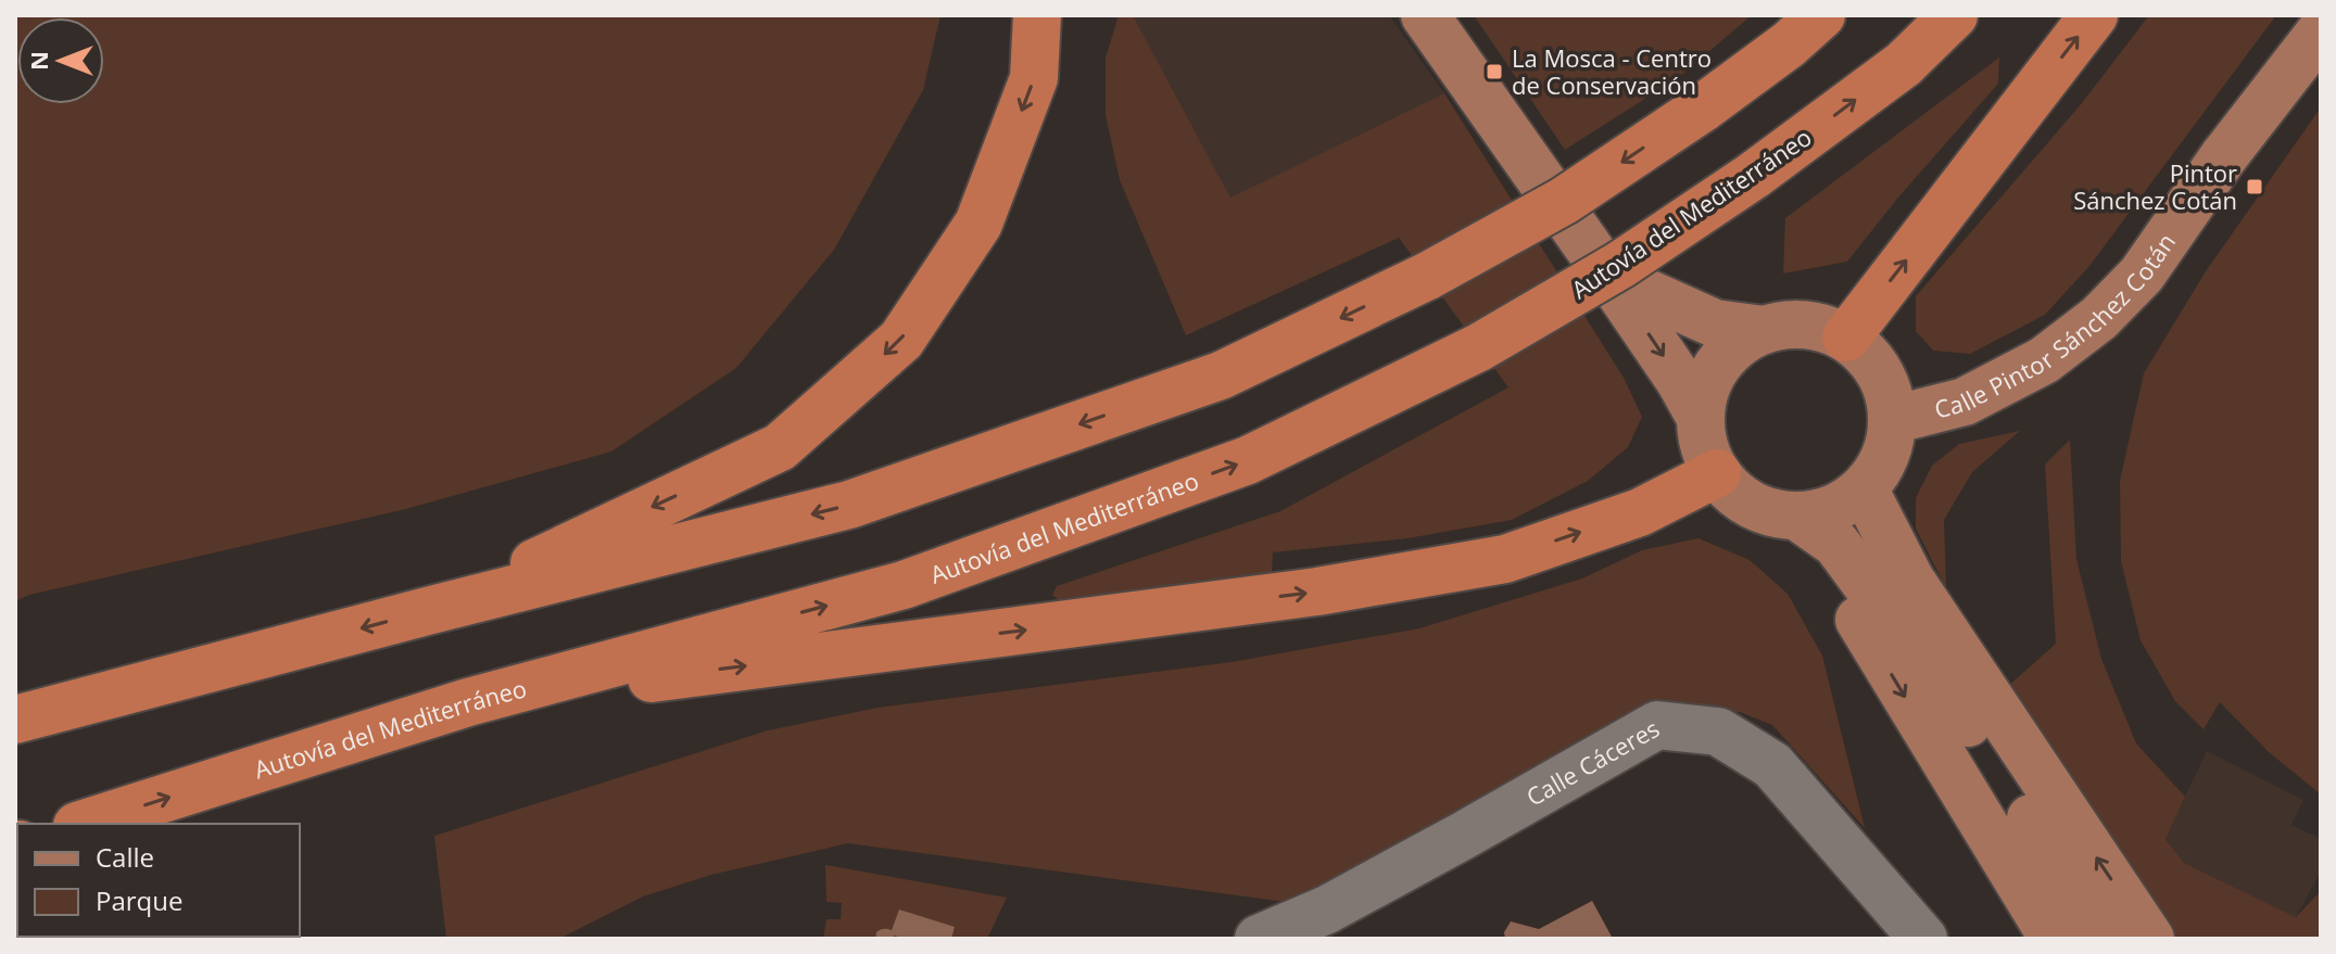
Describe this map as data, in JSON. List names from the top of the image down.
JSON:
{
  "streets": {
    "highway": ["Autovía del Mediterráneo"],
    "main road": ["Calle Pintor Sánchez Cotán"],
    "street": ["Calle Cáceres"]
  },
  "places": {
    "transit": ["La Mosca - Centro de Conservación", "Pintor Sánchez Cotán"]
  },
  "legend": ["Calle", "Parque"],
  "north": "left"
}
